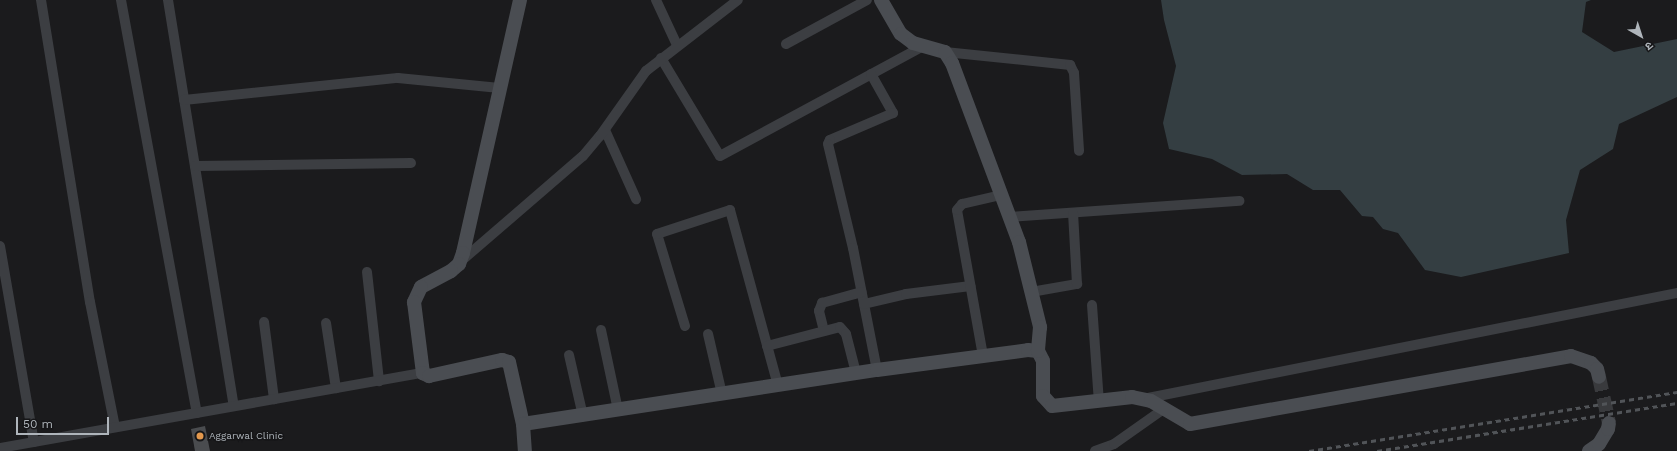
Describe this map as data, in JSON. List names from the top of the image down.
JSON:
{
  "places": ["Aggarwal Clinic"],
  "scale_bar": "50 m",
  "north": "bottom right"
}
